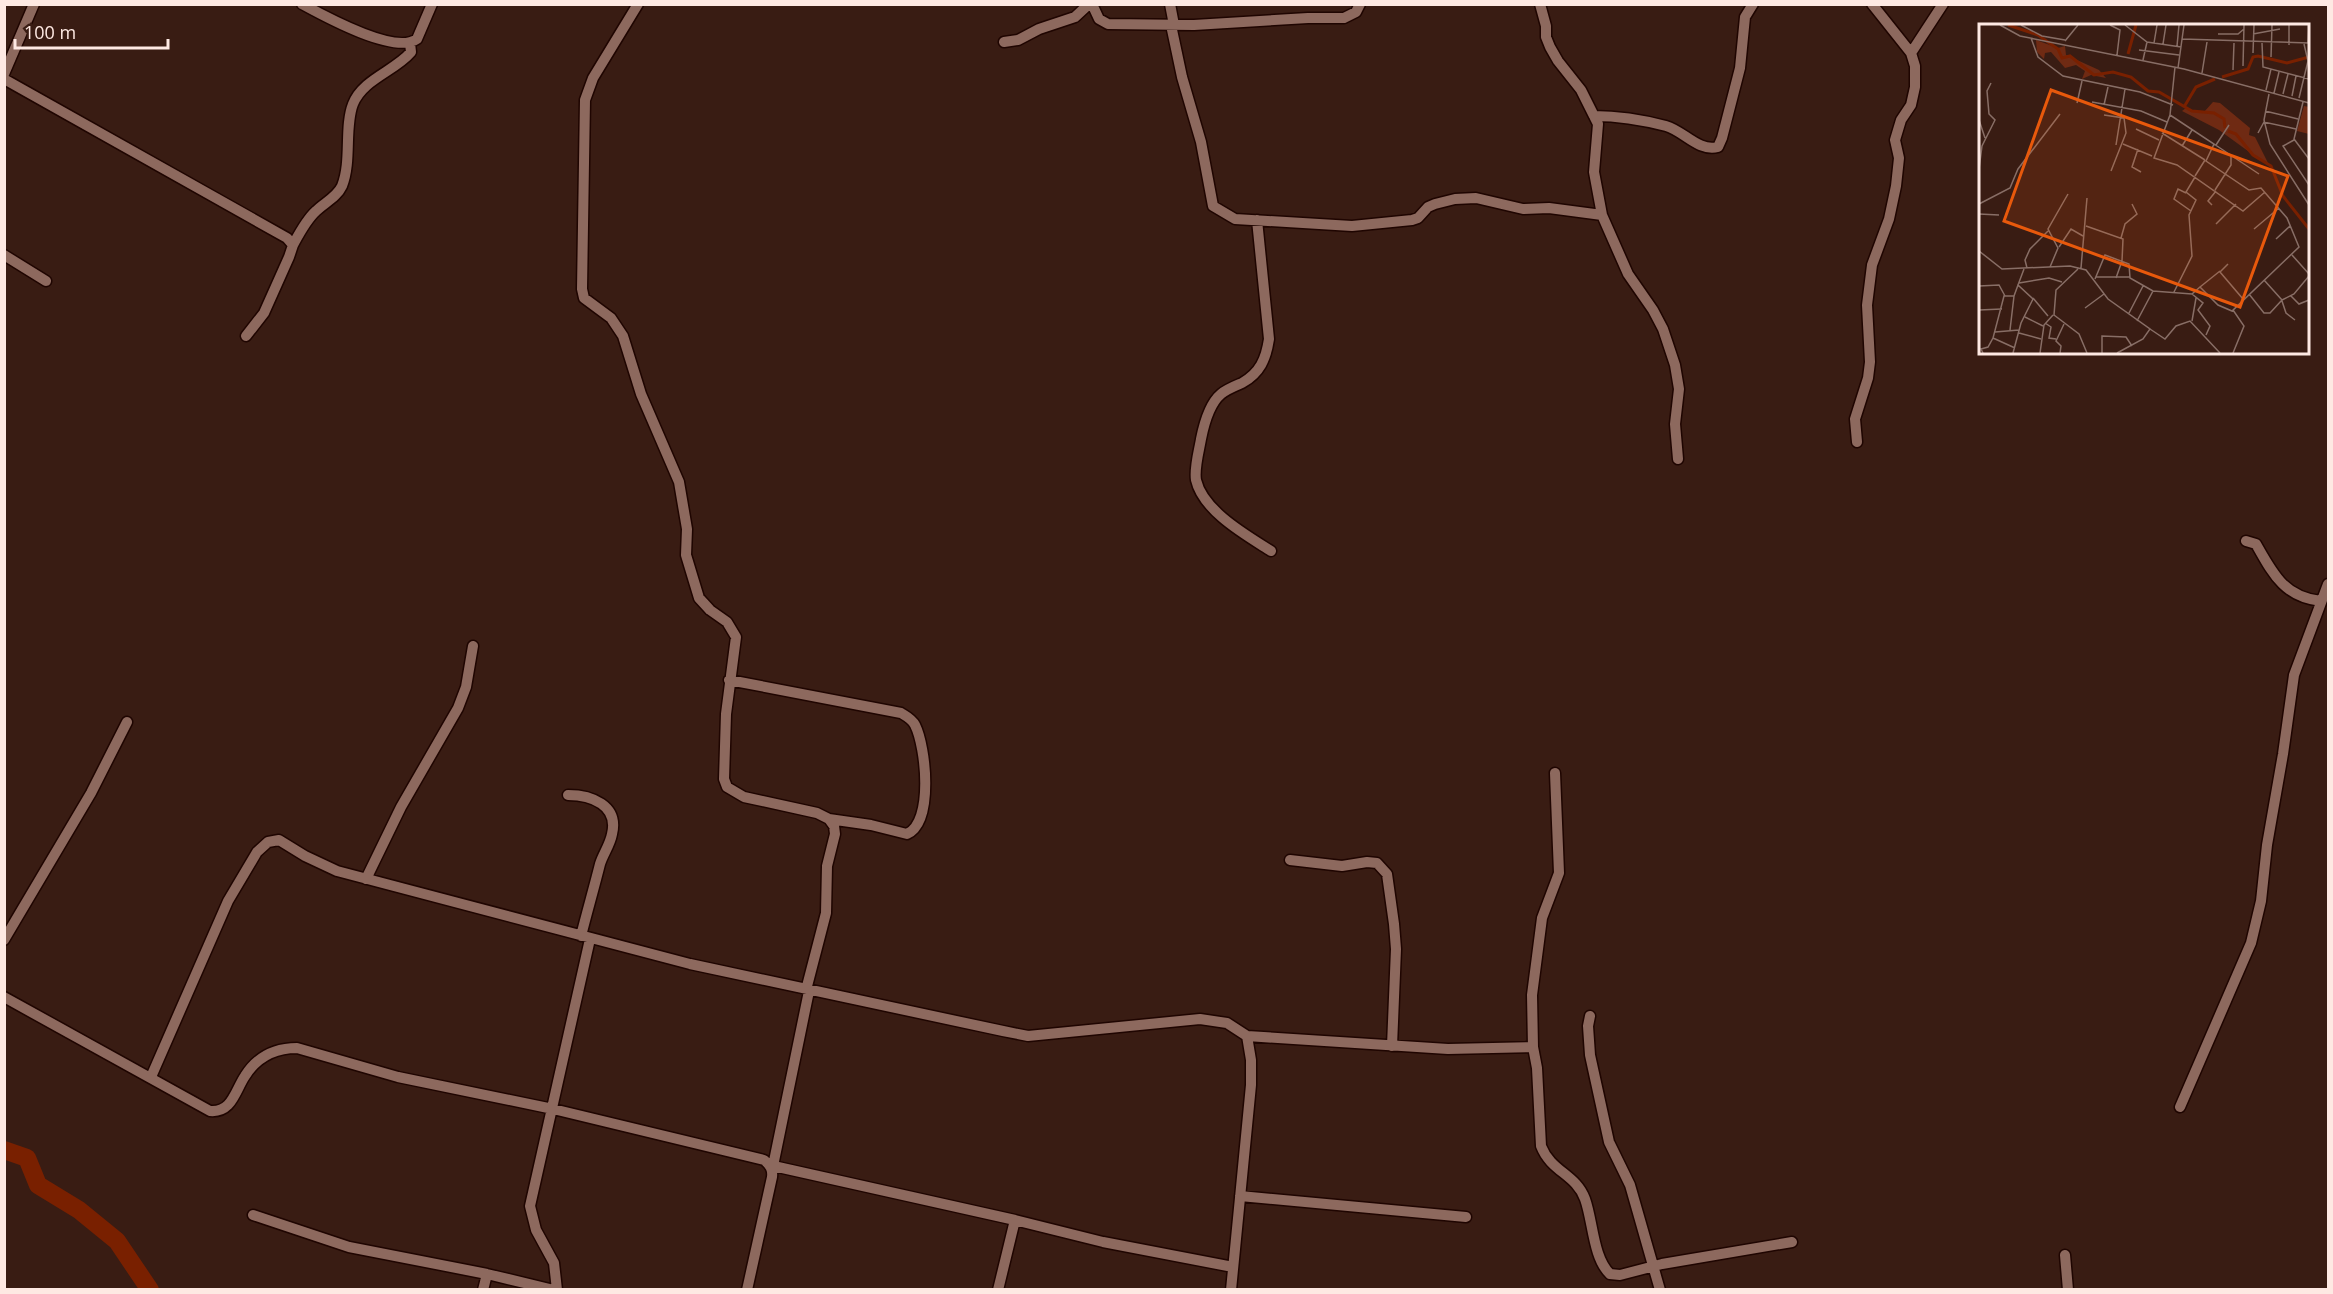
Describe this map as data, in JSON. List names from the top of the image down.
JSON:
{
  "scale_bar": "100 m"
}
